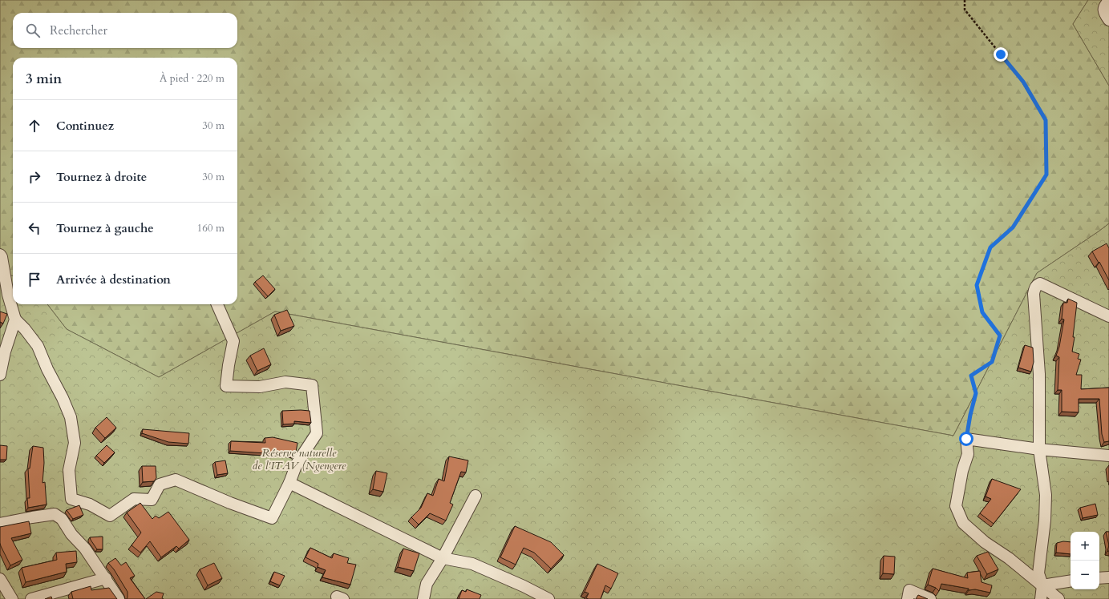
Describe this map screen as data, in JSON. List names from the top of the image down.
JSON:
{
  "parks": ["Réserve naturelle de l'ITAV (Ngengere"],
  "page": {
    "search": "Rechercher",
    "heading": ["3 min", "À pied · 220 m"],
    "list": [
      ["Continuez", "30 m"],
      ["Tournez à droite", "30 m"],
      ["Tournez à gauche", "160 m"],
      "Arrivée à destination"
    ],
    "map_buttons": ["+", "−"]
  }
}
